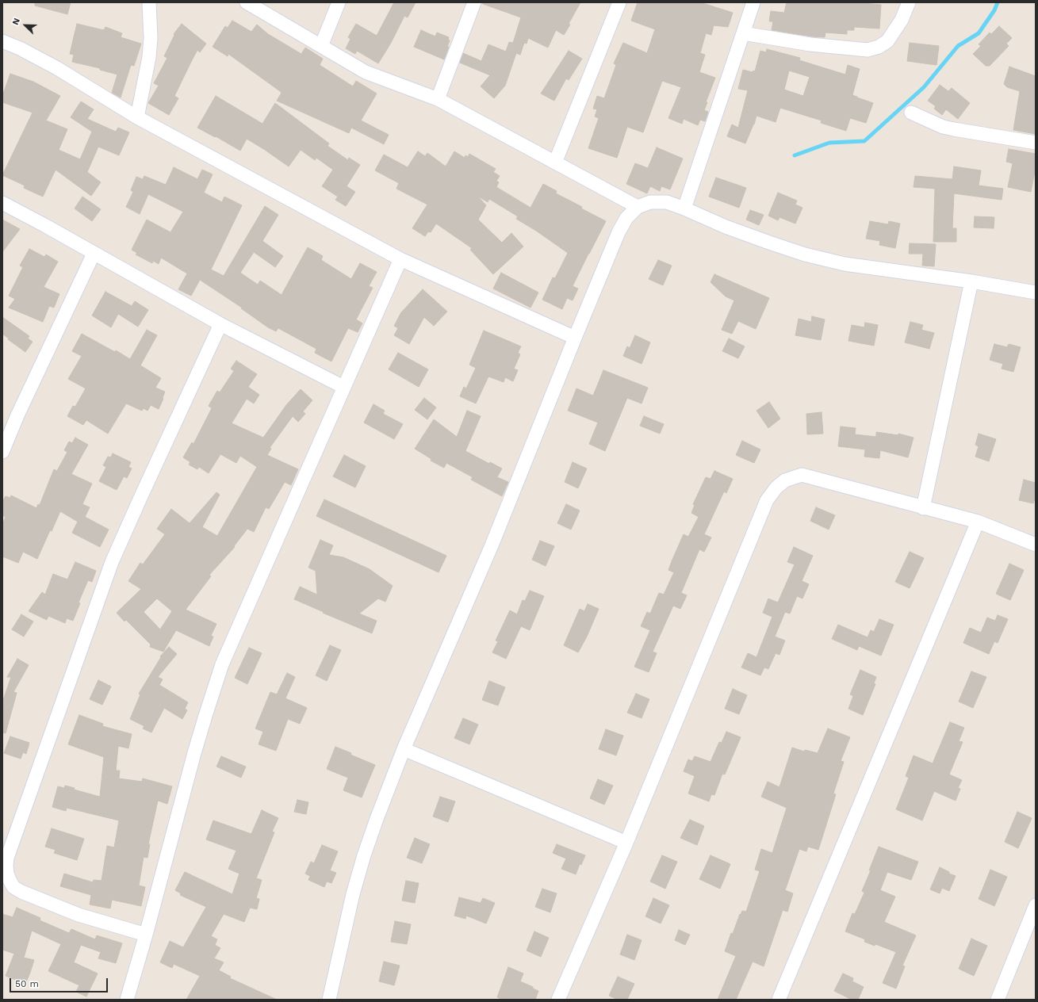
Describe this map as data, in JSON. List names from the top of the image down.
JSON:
{
  "scale_bar": "50 m",
  "north": "top left"
}
